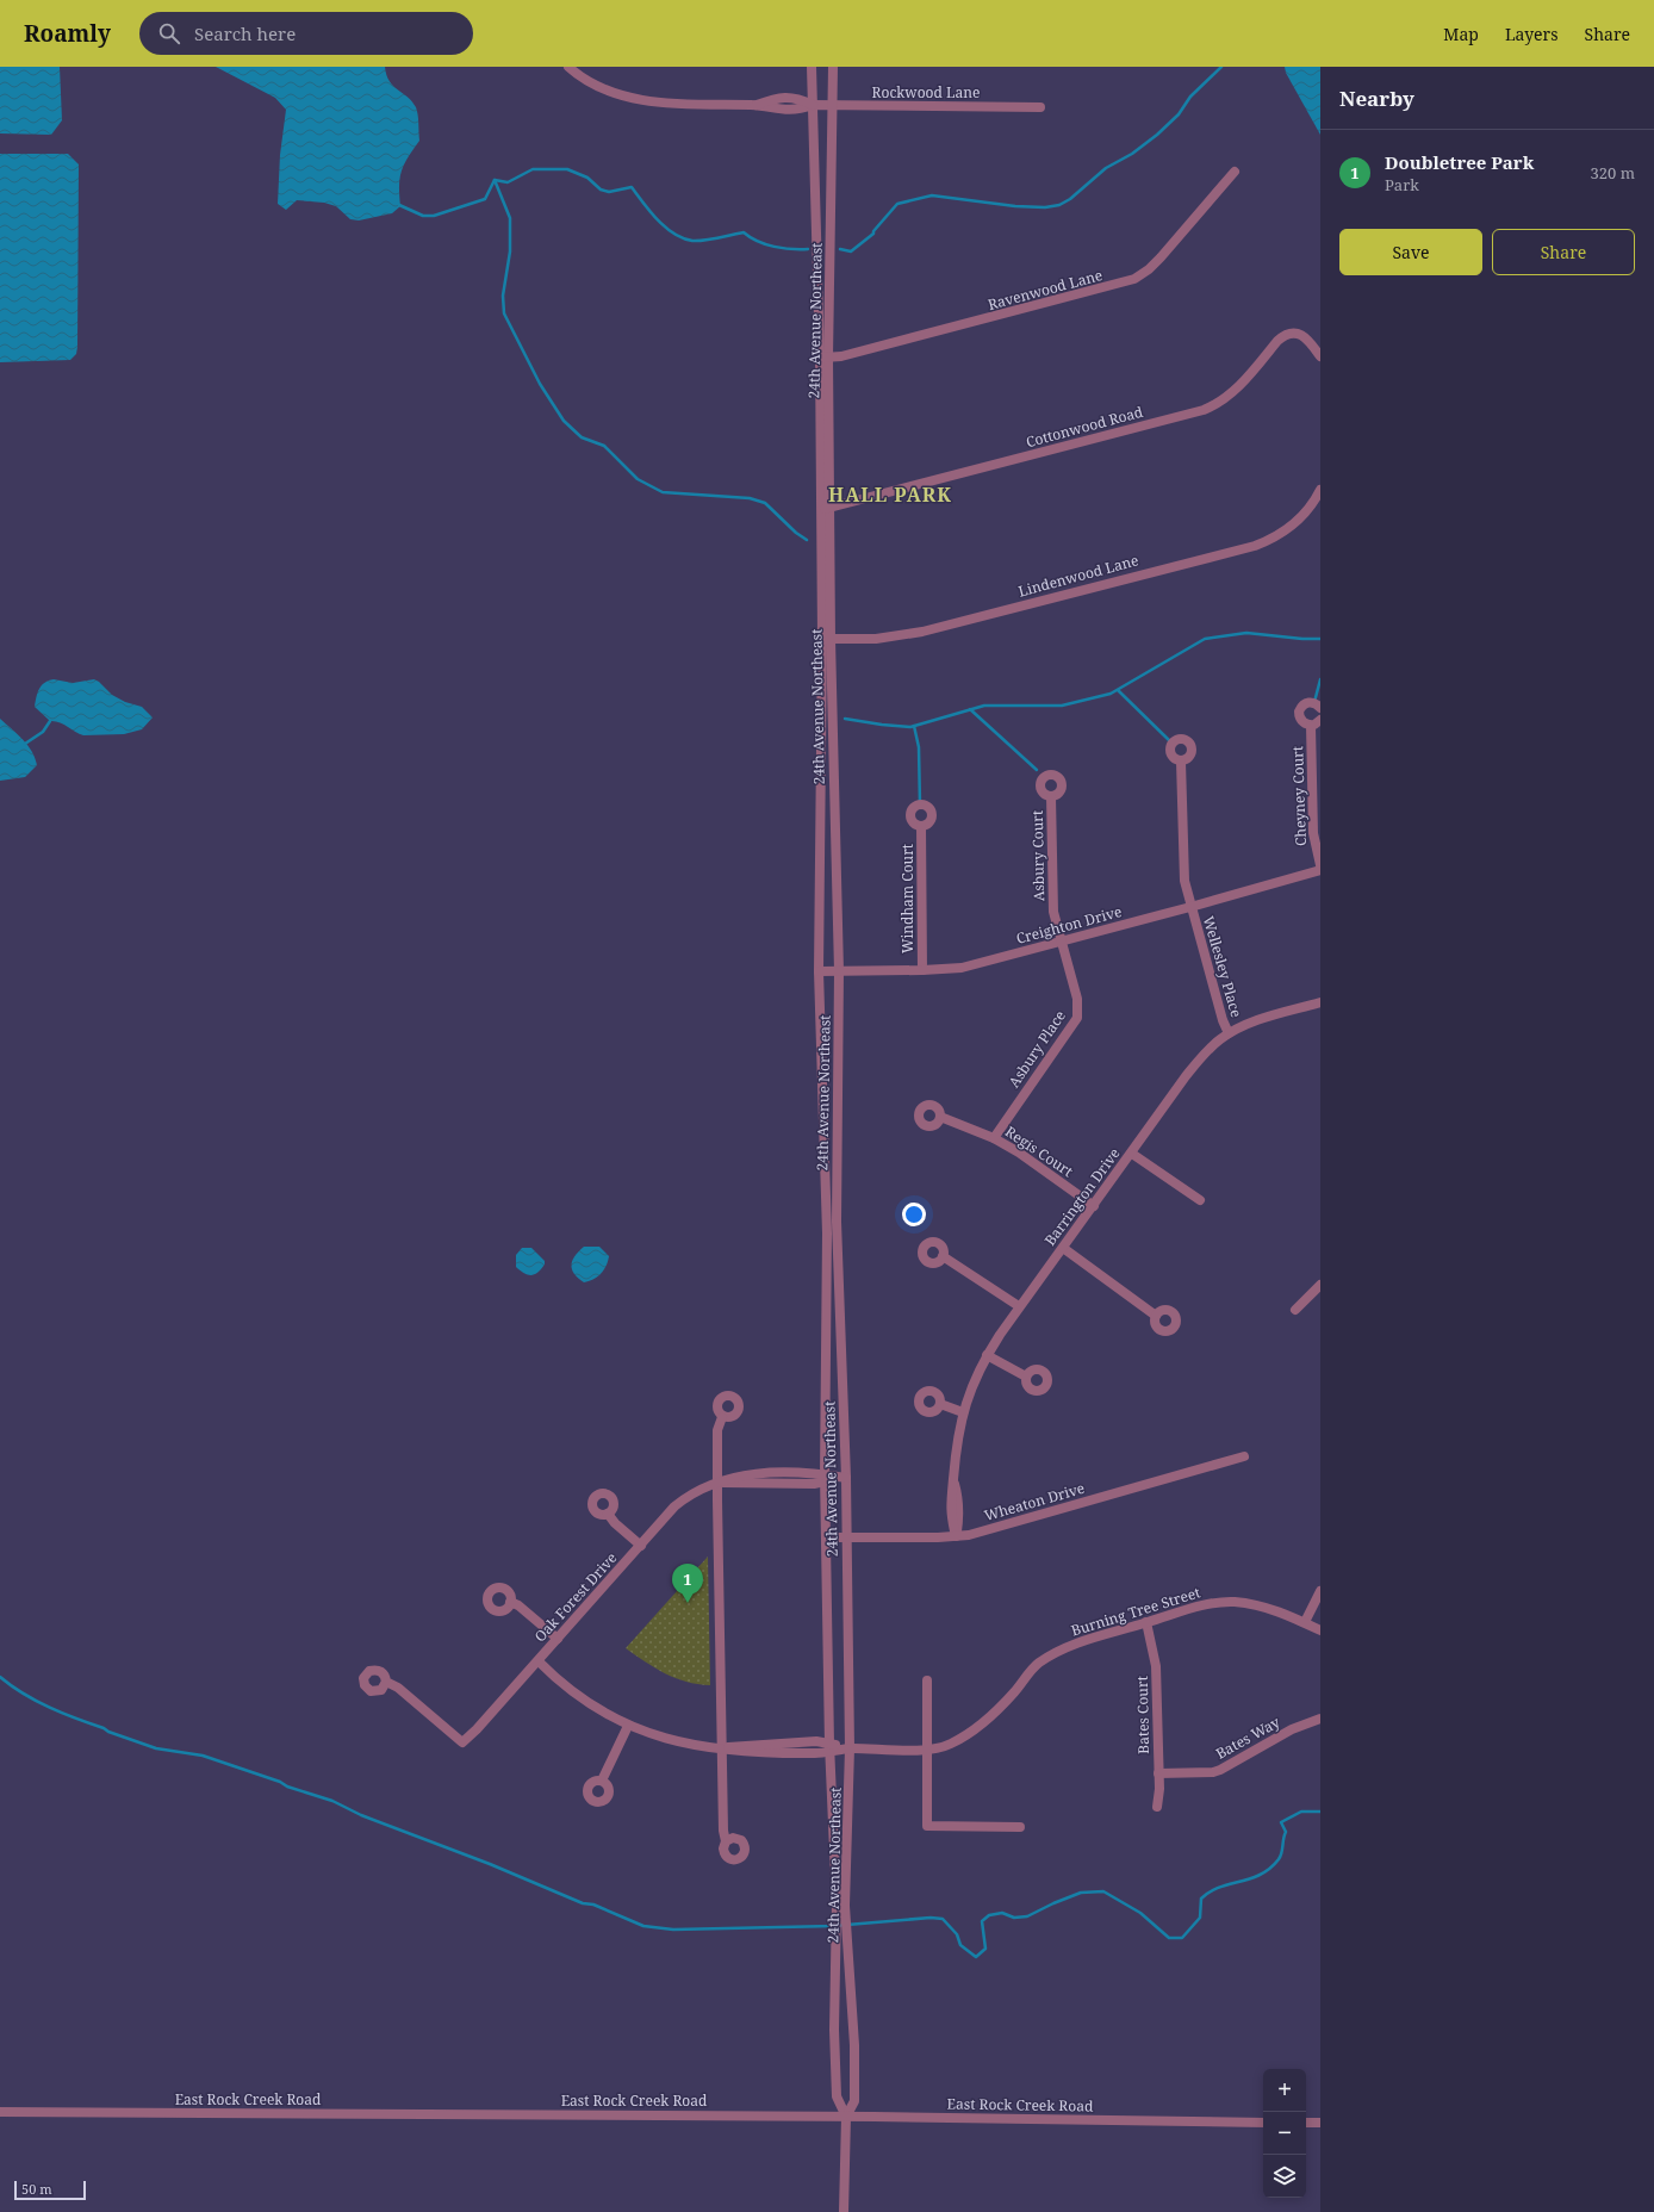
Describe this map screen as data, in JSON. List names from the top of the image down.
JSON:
{
  "streets": {
    "street": [
      "Rockwood Lane",
      "Ravenwood Lane",
      "24th Avenue Northeast",
      "Cottonwood Road",
      "Lindenwood Lane",
      "Cheyney Court",
      "Asbury Court",
      "Windham Court",
      "Creighton Drive",
      "Wellesley Place",
      "Asbury Place",
      "Regis Court",
      "Barrington Drive",
      "Wheaton Drive",
      "Oak Forest Drive",
      "Burning Tree Street",
      "Bates Court",
      "Bates Way",
      "East Rock Creek Road"
    ]
  },
  "crossings": [
    ["Rockwood Lane", "24th Avenue Northeast"],
    ["Ravenwood Lane", "24th Avenue Northeast"],
    ["24th Avenue Northeast", "Cottonwood Road"],
    ["24th Avenue Northeast", "Lindenwood Lane"],
    ["24th Avenue Northeast", "Creighton Drive"],
    ["24th Avenue Northeast", "Wheaton Drive"],
    ["24th Avenue Northeast", "Oak Forest Drive"],
    ["24th Avenue Northeast", "Burning Tree Street"],
    ["24th Avenue Northeast", "East Rock Creek Road"],
    ["Asbury Court", "Creighton Drive"],
    ["Asbury Court", "Asbury Place"],
    ["Windham Court", "Creighton Drive"],
    ["Creighton Drive", "Wellesley Place"],
    ["Creighton Drive", "Asbury Place"],
    ["Wellesley Place", "Barrington Drive"],
    ["Asbury Place", "Regis Court"],
    ["Regis Court", "Barrington Drive"],
    ["Barrington Drive", "Wheaton Drive"],
    ["Oak Forest Drive", "Burning Tree Street"],
    ["Burning Tree Street", "Bates Court"],
    ["Bates Court", "Bates Way"]
  ],
  "districts": ["HALL PARK"],
  "scale_bar": "50 m",
  "page": {
    "header": "Roamly",
    "search": "Search here",
    "nav": ["Map", "Layers", "Share"],
    "heading": "Nearby",
    "list": [
      {
        "mark": "1",
        "name": "Doubletree Park",
        "note": "Park",
        "value": "320 m"
      }
    ],
    "buttons": ["Save", "Share"],
    "pins": "1",
    "map_buttons": ["+", "−"],
    "scale": "50 m"
  }
}
